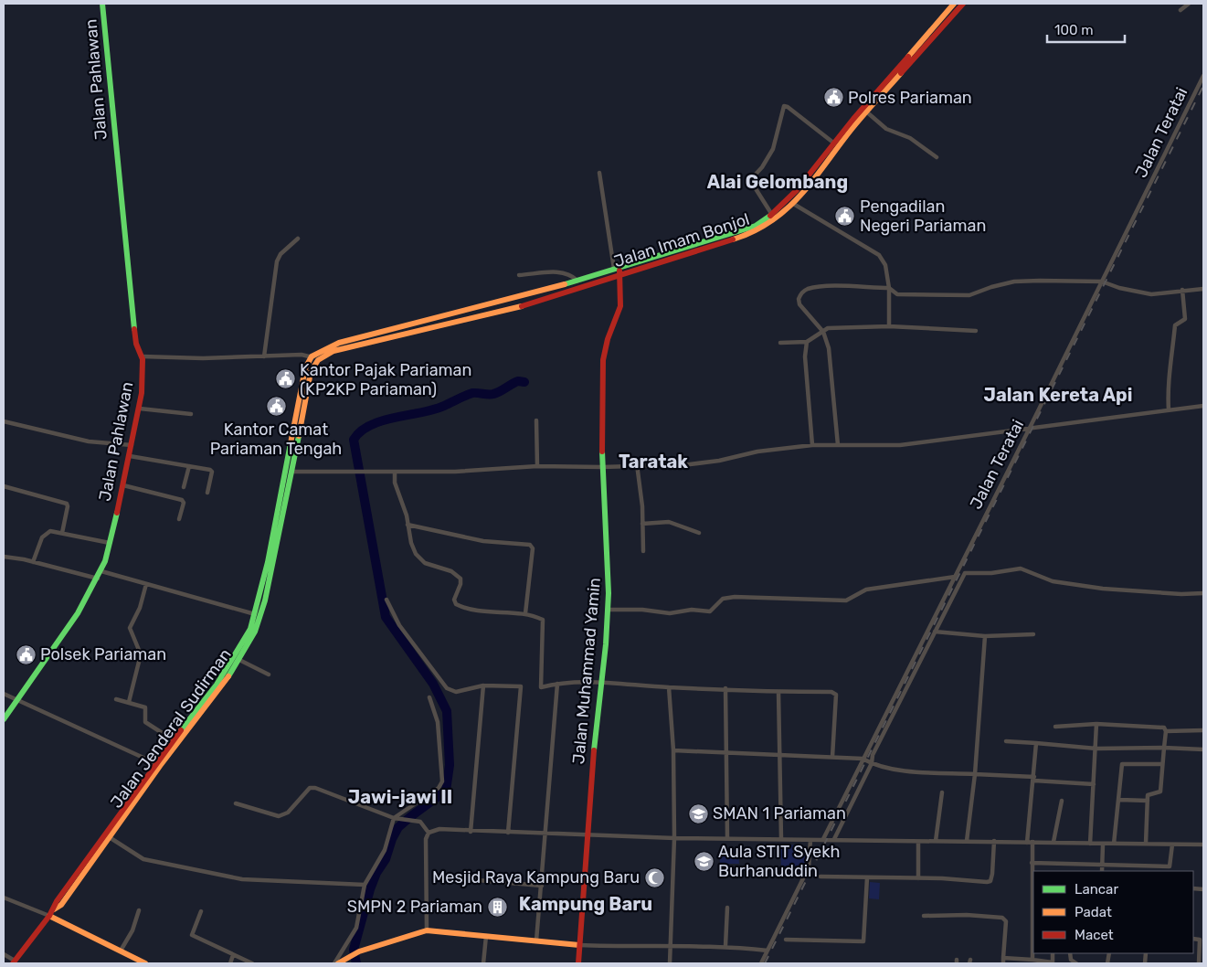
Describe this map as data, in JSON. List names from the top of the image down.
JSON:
{
  "streets": {
    "main road": [
      "Jalan Pahlawan",
      "Jalan Imam Bonjol",
      "Jalan Muhammad Yamin",
      "Jalan Jenderal Sudirman"
    ],
    "street": ["Jalan Teratai"]
  },
  "crossings": [
    ["Jalan Imam Bonjol", "Jalan Muhammad Yamin"],
    ["Jalan Imam Bonjol", "Jalan Jenderal Sudirman"]
  ],
  "districts": [
    "Alai Gelombang",
    "Jalan Kereta Api",
    "Taratak",
    "Jawi-jawi II",
    "Kampung Baru"
  ],
  "places": {
    "public building": [
      "Polres Pariaman",
      "Pengadilan Negeri Pariaman",
      "Kantor Pajak Pariaman (KP2KP Pariaman)",
      "Kantor Camat Pariaman Tengah",
      "Polsek Pariaman"
    ],
    "school or university": ["SMAN 1 Pariaman", "Aula STIT Syekh Burhanuddin"],
    "mosque": ["Mesjid Raya Kampung Baru"],
    "building": ["SMPN 2 Pariaman"]
  },
  "legend": ["Lancar", "Padat", "Macet"],
  "scale_bar": "100 m"
}
